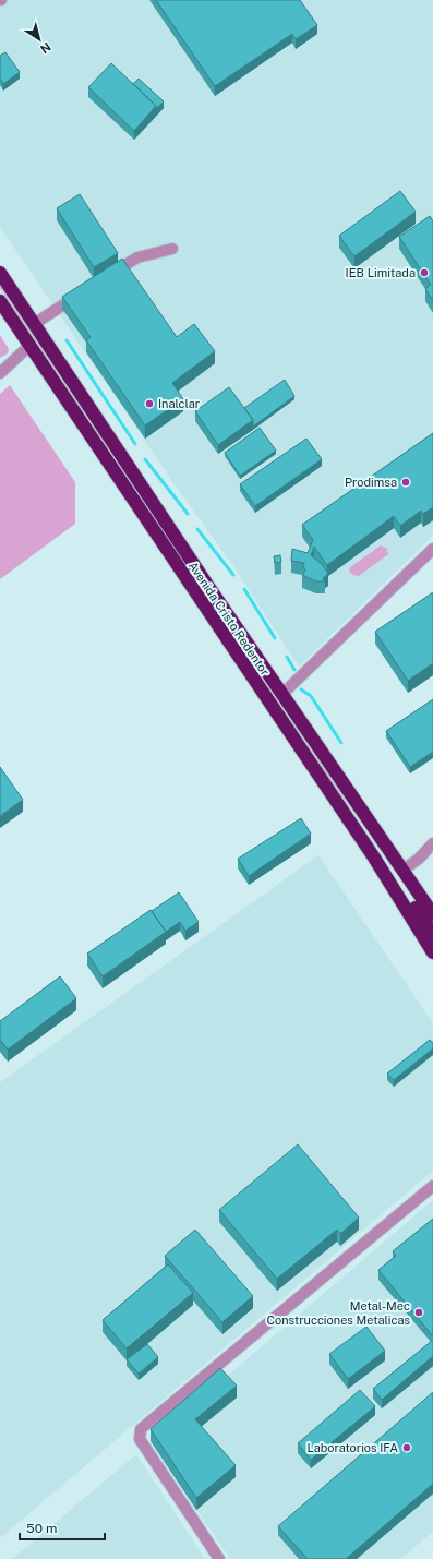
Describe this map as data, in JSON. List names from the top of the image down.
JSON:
{
  "streets": {
    "highway": ["Avenida Cristo Redentor"]
  },
  "places": [
    "IEB Limitada",
    "Inalclar",
    "Prodimsa",
    "Metal-Mec Construcciones Metalicas",
    "Laboratorios IFA"
  ],
  "scale_bar": "50 m",
  "north": "bottom right"
}
